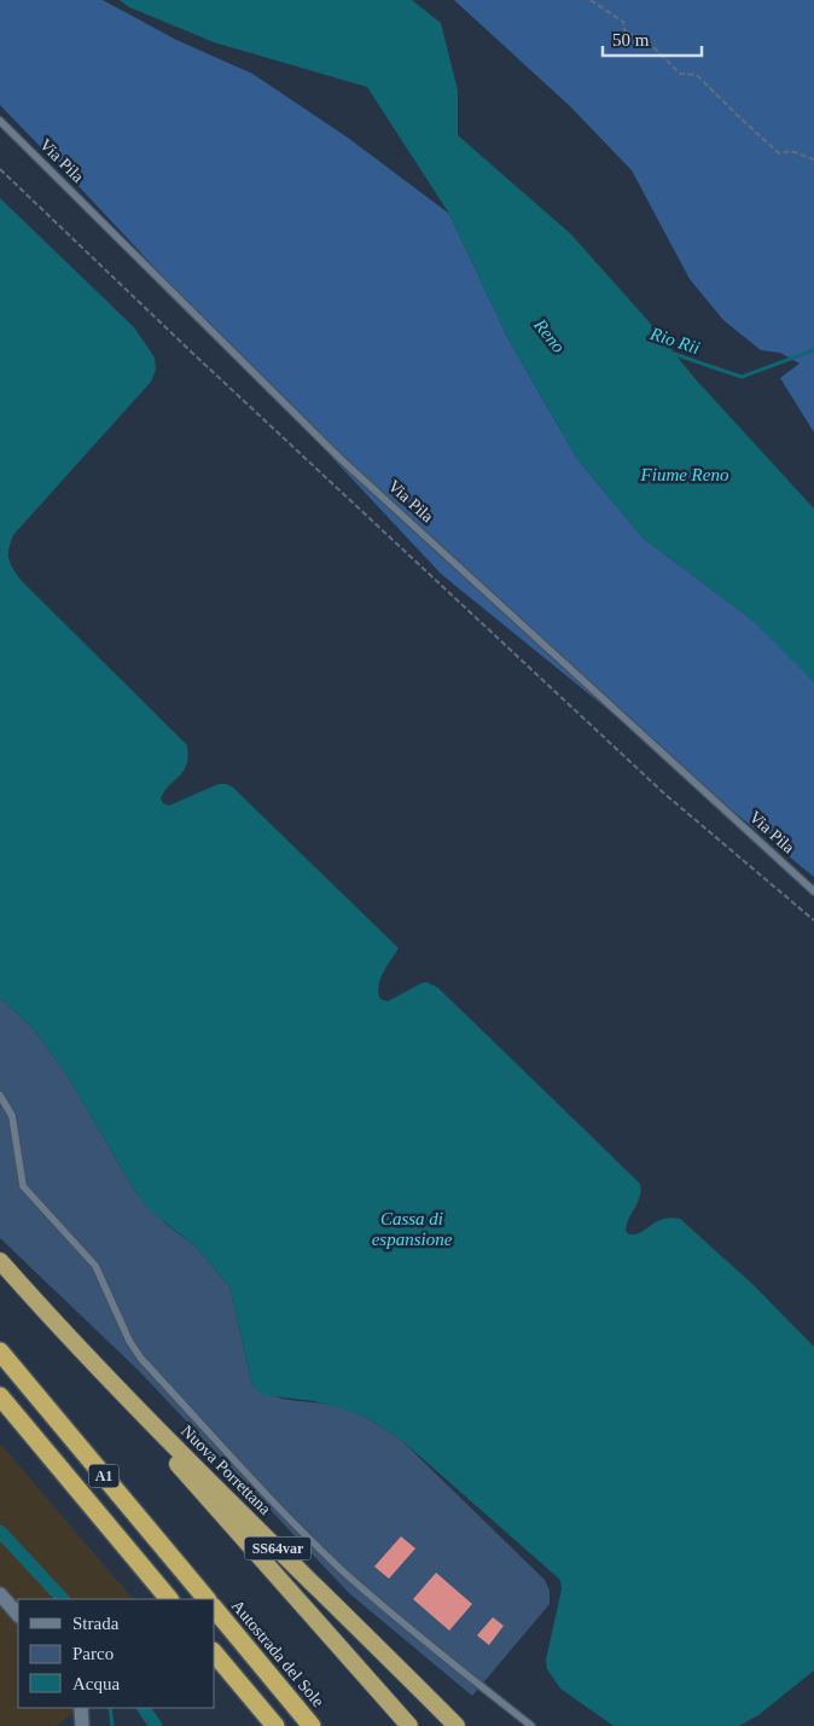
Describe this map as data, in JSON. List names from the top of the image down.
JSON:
{
  "streets": {
    "highway": [
      "Nuova Porrettana",
      "A1",
      "SS64var",
      "Autostrada del Sole"
    ],
    "lane": ["Via Pila"]
  },
  "water": [
    "Reno",
    "Rio Rii",
    "Fiume Reno",
    "Cassa di espansione"
  ],
  "legend": ["Strada", "Parco", "Acqua"],
  "scale_bar": "50 m"
}
